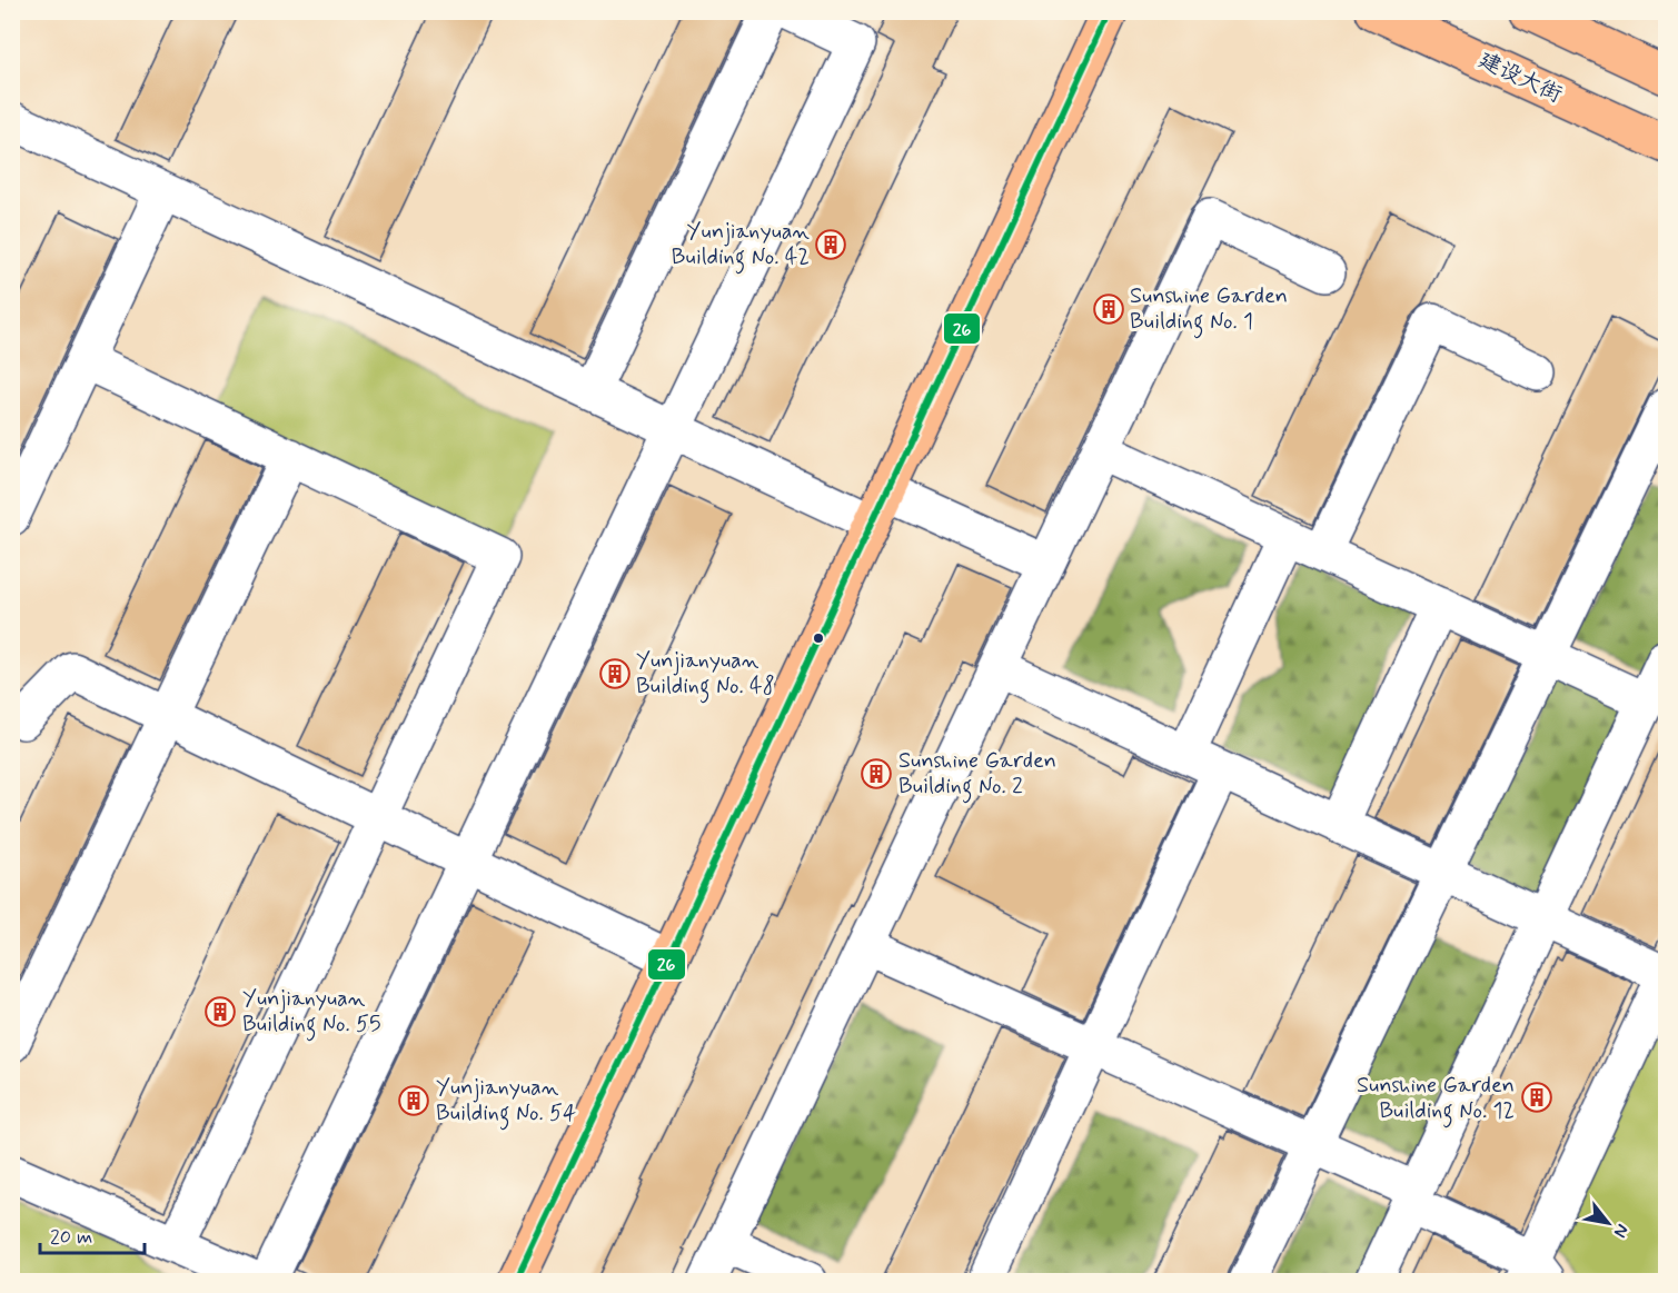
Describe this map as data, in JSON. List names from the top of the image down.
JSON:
{
  "streets": {
    "main road": ["建设大街"]
  },
  "places": {
    "building": [
      "Yunjianyuan Building No. 42",
      "Sunshine Garden Building No. 1",
      "Yunjianyuan Building No. 48",
      "Sunshine Garden Building No. 2",
      "Yunjianyuan Building No. 55",
      "Sunshine Garden Building No. 12",
      "Yunjianyuan Building No. 54"
    ]
  },
  "lines": ["transit line 26"],
  "scale_bar": "20 m",
  "north": "bottom right"
}
